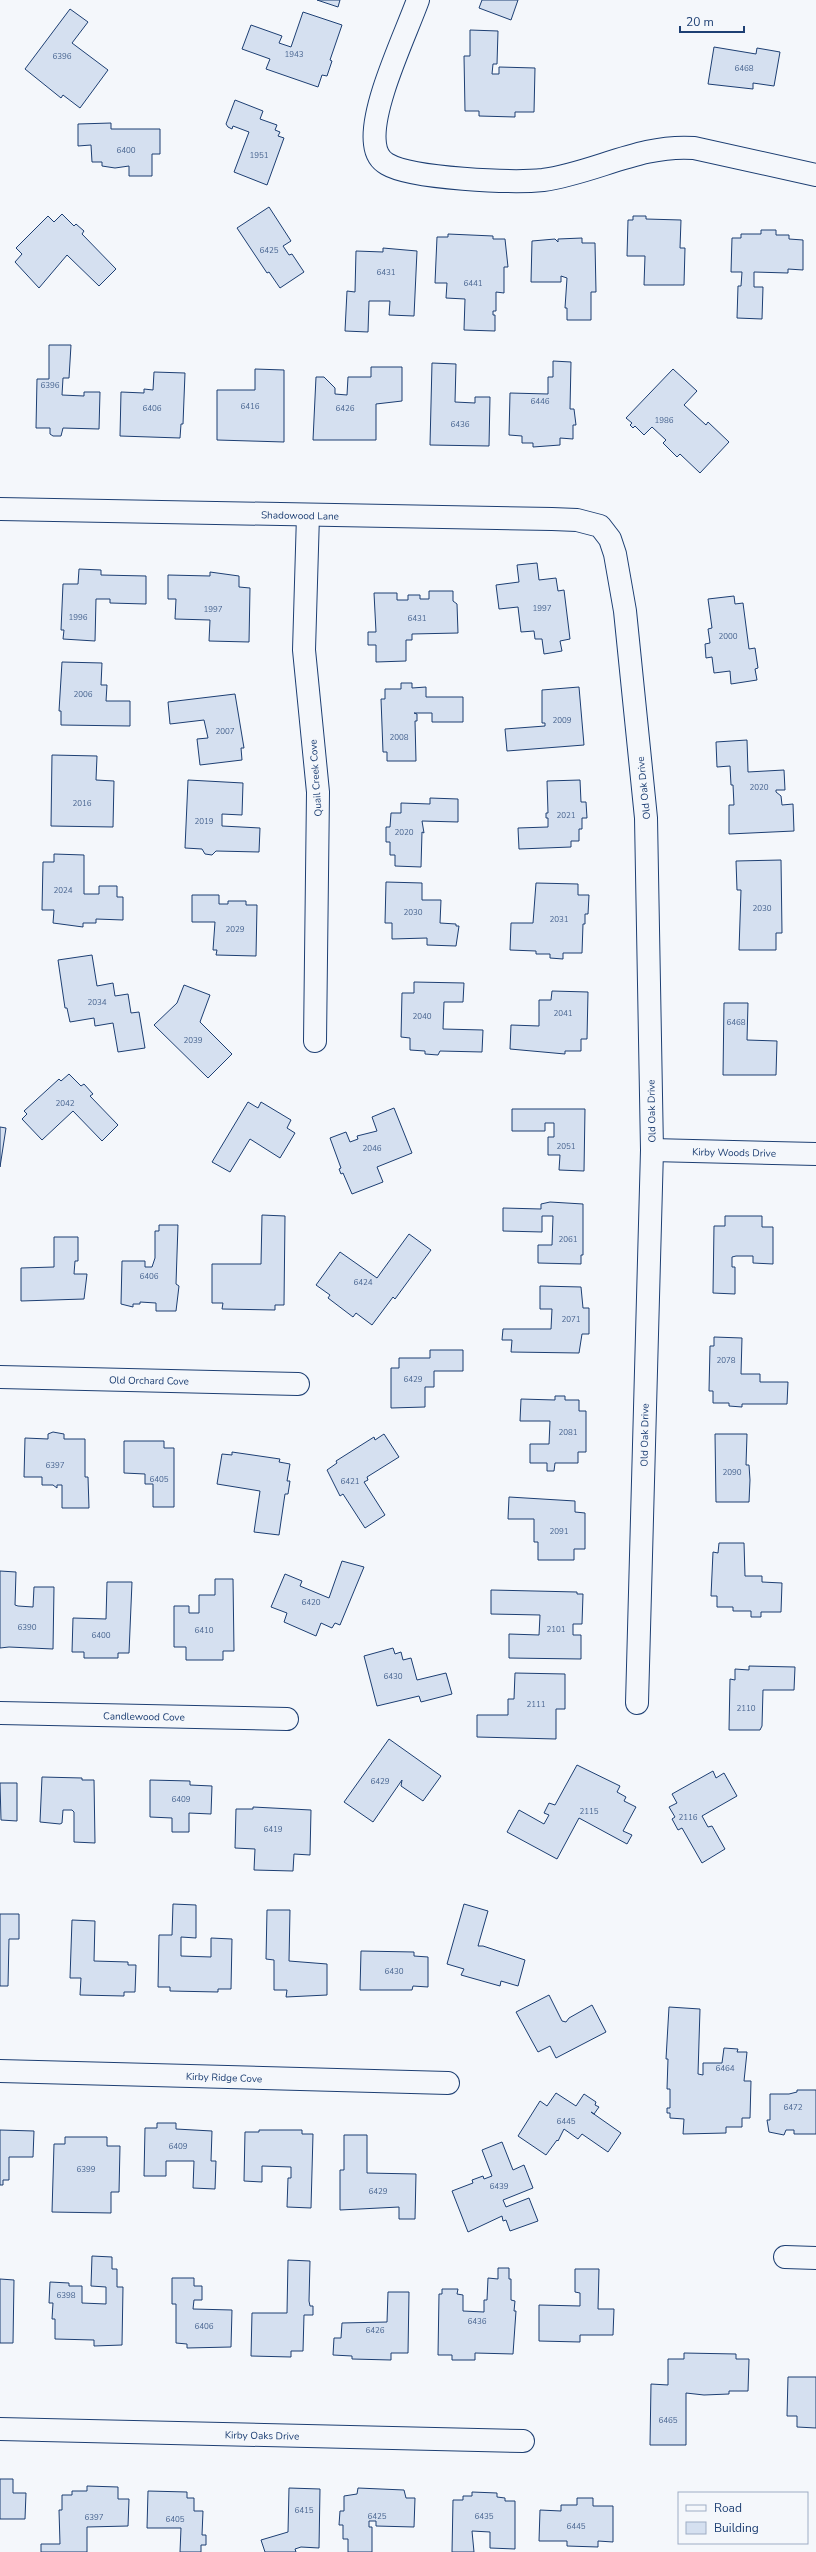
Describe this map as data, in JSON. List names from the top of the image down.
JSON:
{
  "streets": {
    "street": [
      "Shadowood Lane",
      "Quail Creek Cove",
      "Old Oak Drive",
      "Kirby Woods Drive",
      "Old Orchard Cove",
      "Candlewood Cove",
      "Kirby Ridge Cove",
      "Kirby Oaks Drive"
    ]
  },
  "crossings": [
    ["Shadowood Lane", "Quail Creek Cove"],
    ["Shadowood Lane", "Old Oak Drive"],
    ["Old Oak Drive", "Kirby Woods Drive"]
  ],
  "house_numbers": [
    "1943",
    "6396",
    "6468",
    "6400",
    "1951",
    "6425",
    "6431",
    "6441",
    "6396",
    "6446",
    "6416",
    "6406",
    "6426",
    "1986",
    "6436",
    "1997",
    "1997",
    "1996",
    "6431",
    "2000",
    "2006",
    "2009",
    "2007",
    "2008",
    "2020",
    "2016",
    "2021",
    "2019",
    "2020",
    "2024",
    "2030",
    "2030",
    "2031",
    "2029",
    "2034",
    "2041",
    "2040",
    "6468",
    "2039",
    "2042",
    "2051",
    "2046",
    "2061",
    "6406",
    "6424",
    "2071",
    "2078",
    "6429",
    "2081",
    "6397",
    "2090",
    "6405",
    "6421",
    "2091",
    "6420",
    "6390",
    "2101",
    "6410",
    "6400",
    "6430",
    "2111",
    "2110",
    "6429",
    "6409",
    "2115",
    "2116",
    "6419",
    "6430",
    "6464",
    "6472",
    "6445",
    "6409",
    "6399",
    "6439",
    "6429",
    "6398",
    "6436",
    "6406",
    "6426",
    "6465",
    "6415",
    "6425",
    "6435",
    "6397",
    "6405",
    "6445"
  ],
  "legend": ["Road", "Building"],
  "scale_bar": "20 m"
}
